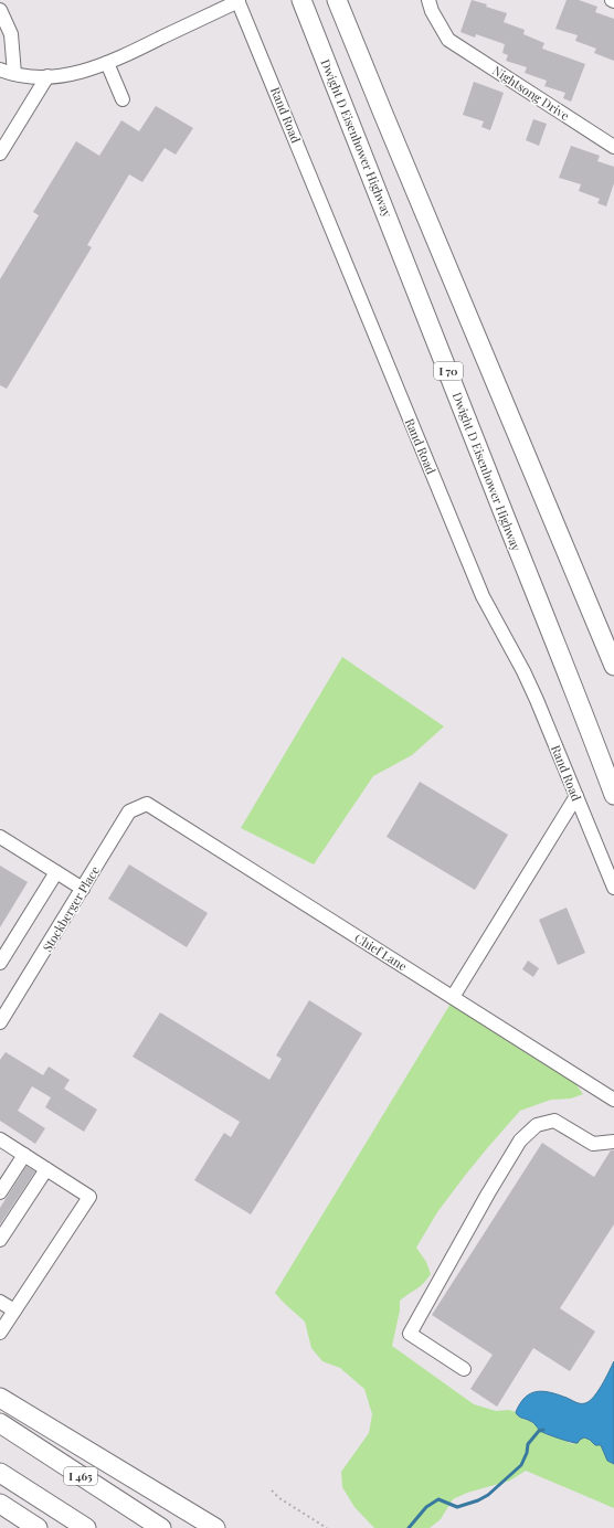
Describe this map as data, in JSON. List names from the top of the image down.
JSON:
{
  "streets": {
    "highway": ["Dwight D Eisenhower Highway", "I 70", "I 465"],
    "street": [
      "Nightsong Drive",
      "Rand Road",
      "Stockberger Place",
      "Chief Lane"
    ]
  },
  "crossings": [
    ["Stockberger Place", "Chief Lane"]
  ]
}
